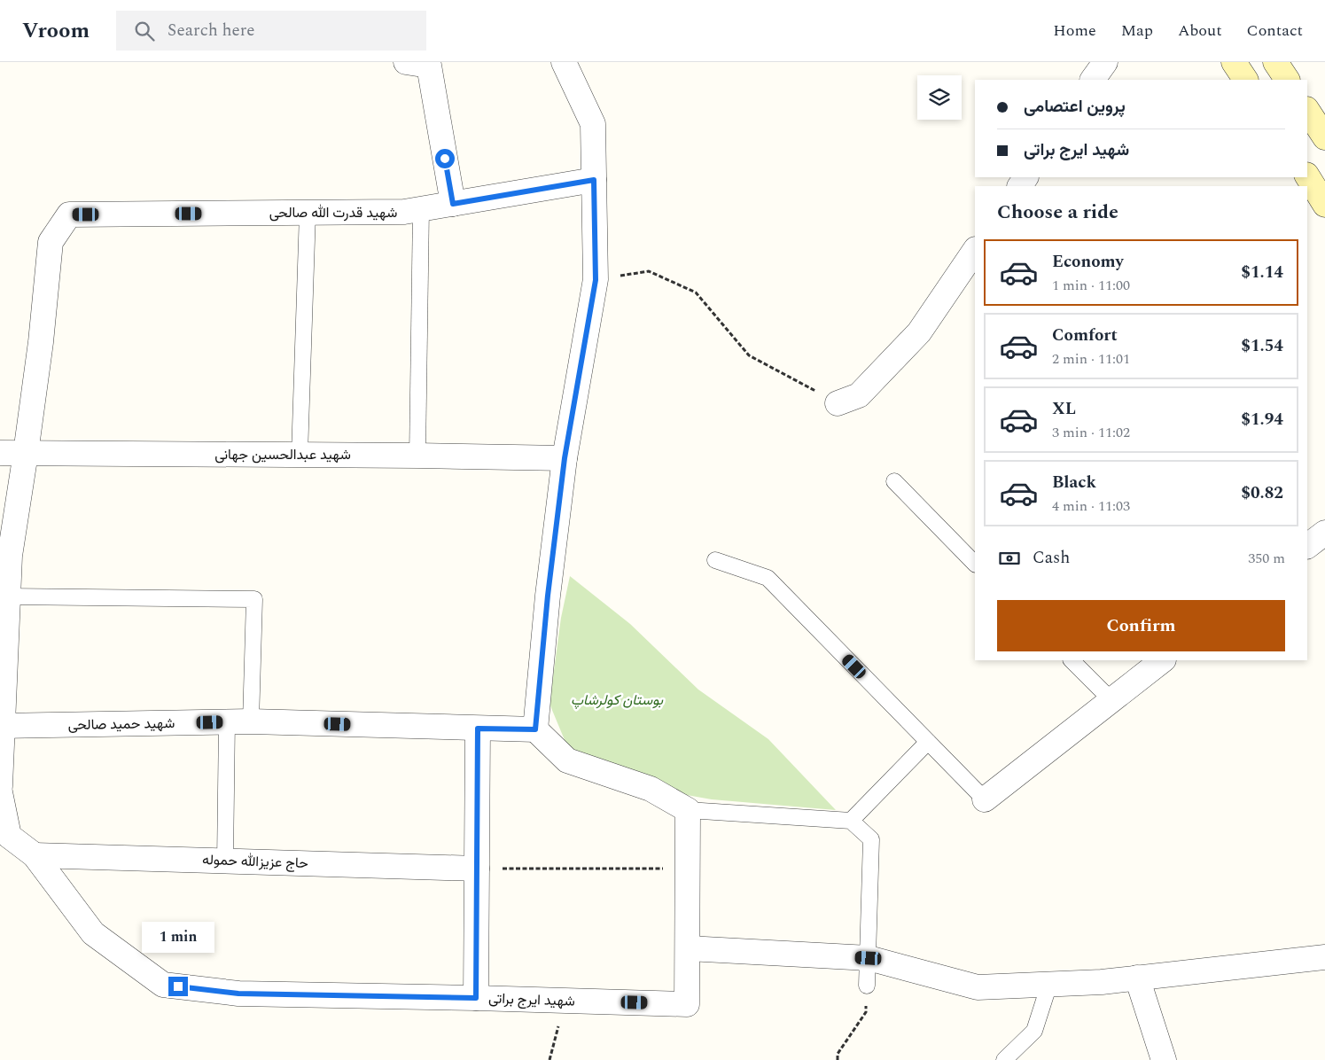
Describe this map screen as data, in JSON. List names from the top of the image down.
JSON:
{
  "streets": {
    "street": [
      "شهید قدرت الله صالحی",
      "شهید عبدالحسین جهانی",
      "شهید حمید صالحی",
      "حاج عزیزالله حموله",
      "شهید ایرج براتی"
    ]
  },
  "crossings": [
    ["شهید قدرت الله صالحی", "شهید عبدالحسین جهانی"],
    ["حاج عزیزالله حموله", "شهید ایرج براتی"]
  ],
  "parks": ["بوستان کولرشاپ"],
  "page": {
    "header": "Vroom",
    "search": "Search here",
    "nav": [
      "Home",
      "Map",
      "About",
      "Contact"
    ],
    "banner": ["پروین اعتصامی", "شهید ایرج براتی"],
    "heading": "Choose a ride",
    "list": [
      {
        "name": "Economy",
        "note": "1 min · 11:00",
        "value": "$1.14"
      },
      {
        "name": "Comfort",
        "note": "2 min · 11:01",
        "value": "$1.54"
      },
      {
        "name": "XL",
        "note": "3 min · 11:02",
        "value": "$1.94"
      },
      {
        "name": "Black",
        "note": "4 min · 11:03",
        "value": "$0.82"
      }
    ],
    "pay": ["Cash", "350 m"],
    "buttons": "Confirm",
    "bubble": "1 min"
  }
}
